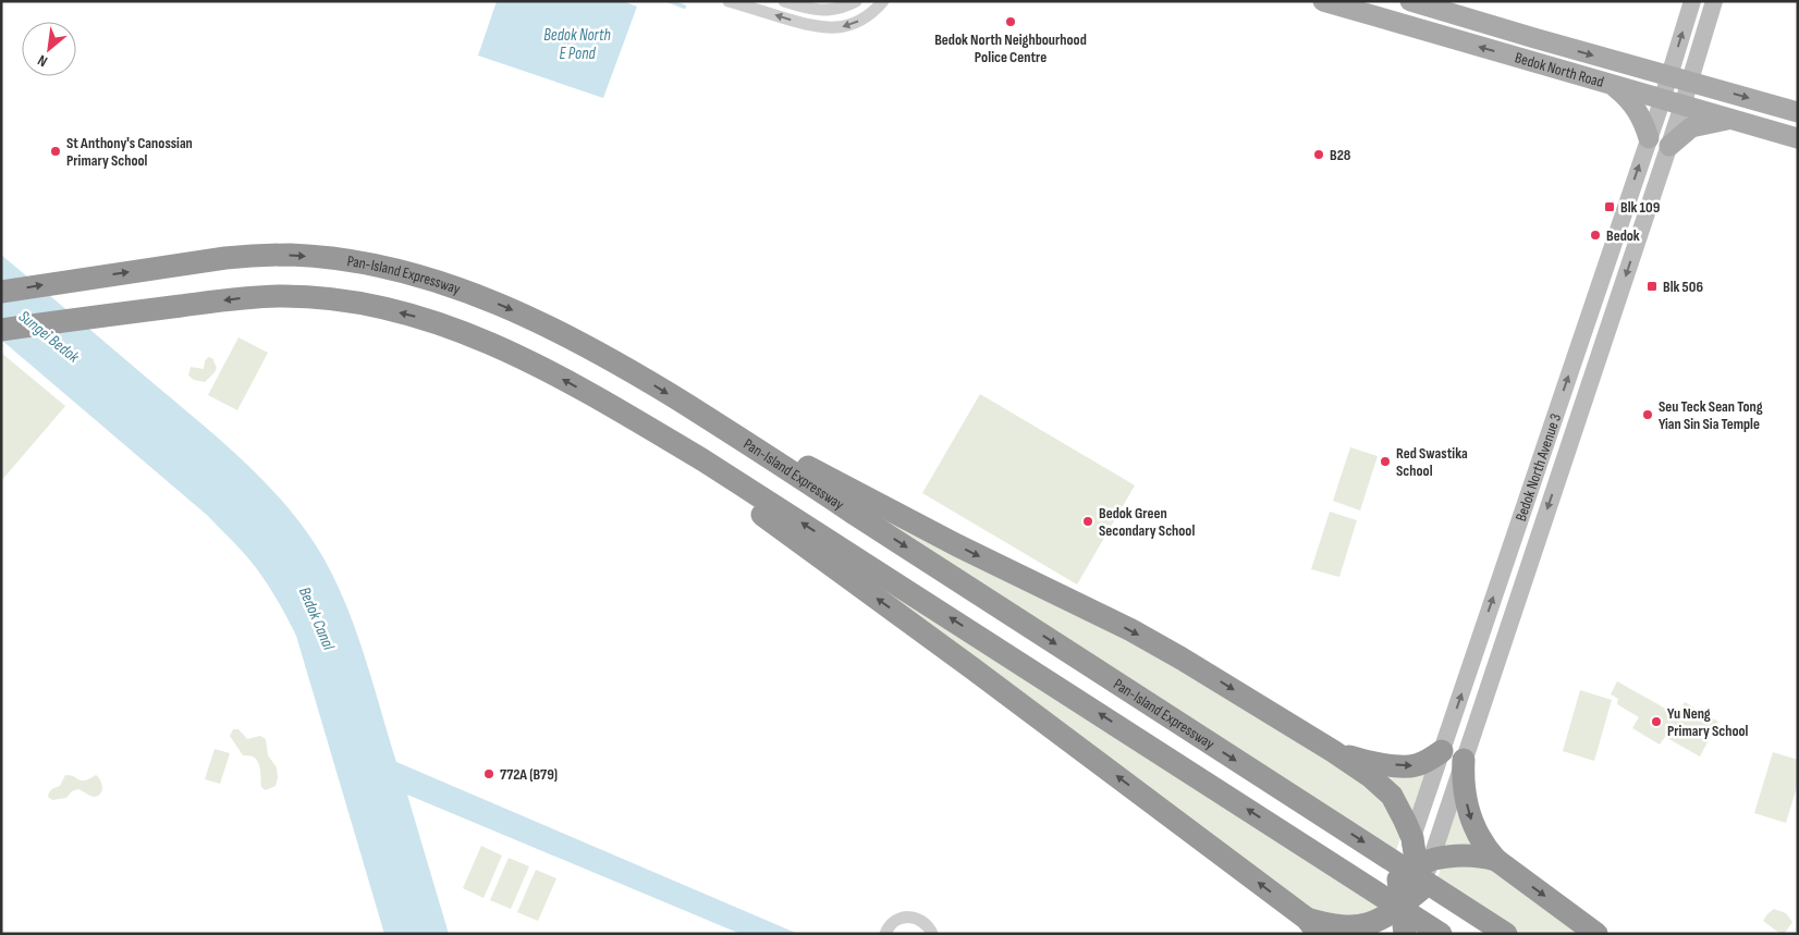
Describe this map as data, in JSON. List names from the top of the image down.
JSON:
{
  "streets": {
    "highway": ["Pan-Island Expressway"],
    "main road": ["Bedok North Road", "Bedok North Avenue 3"]
  },
  "crossings": [
    ["Bedok North Road", "Bedok North Avenue 3"]
  ],
  "water": ["Bedok North E Pond", "Sungei Bedok", "Bedok Canal"],
  "places": {
    "other": [
      "Bedok North Neighbourhood Police Centre",
      "St Anthony's Canossian Primary School",
      "B28",
      "Bedok",
      "Seu Teck Sean Tong Yian Sin Sia Temple",
      "Red Swastika School",
      "Bedok Green Secondary School",
      "Yu Neng Primary School",
      "772A (B79)"
    ],
    "transit": ["Blk 109", "Blk 506"]
  },
  "north": "bottom left"
}
